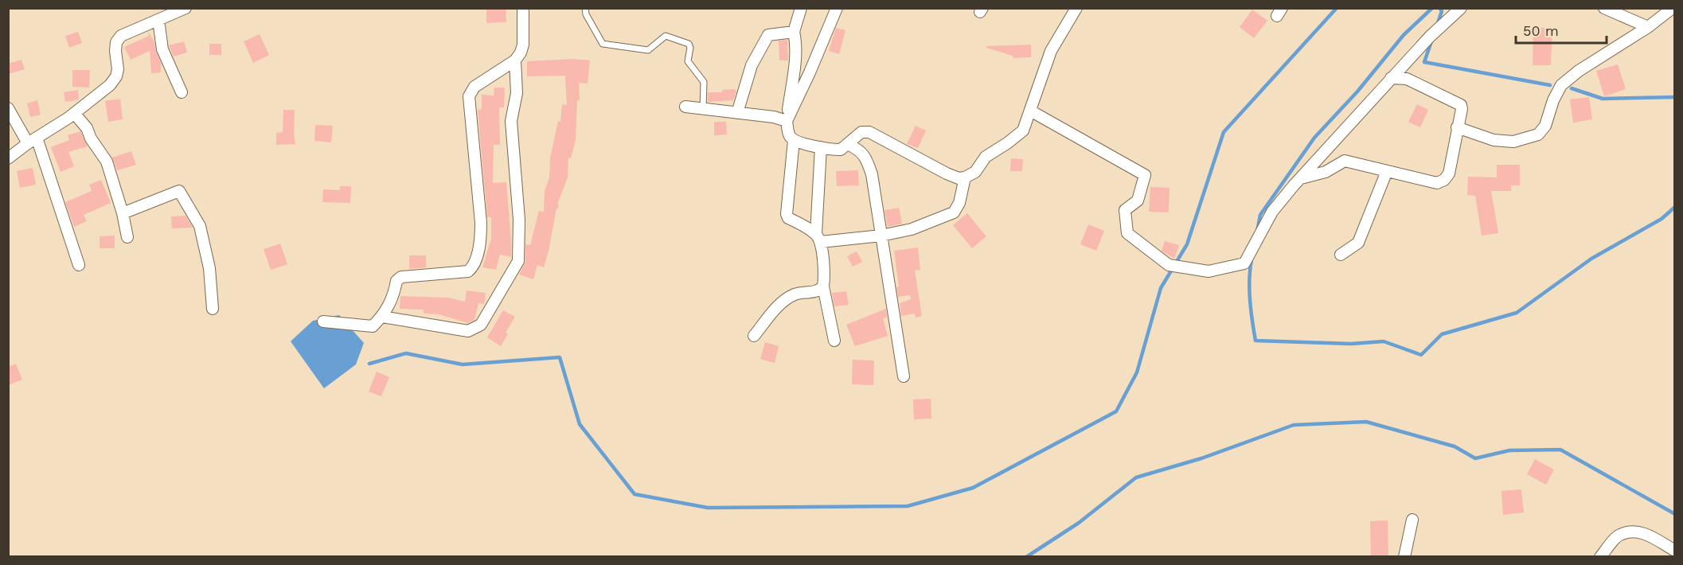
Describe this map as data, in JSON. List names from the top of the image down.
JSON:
{
  "scale_bar": "50 m"
}
